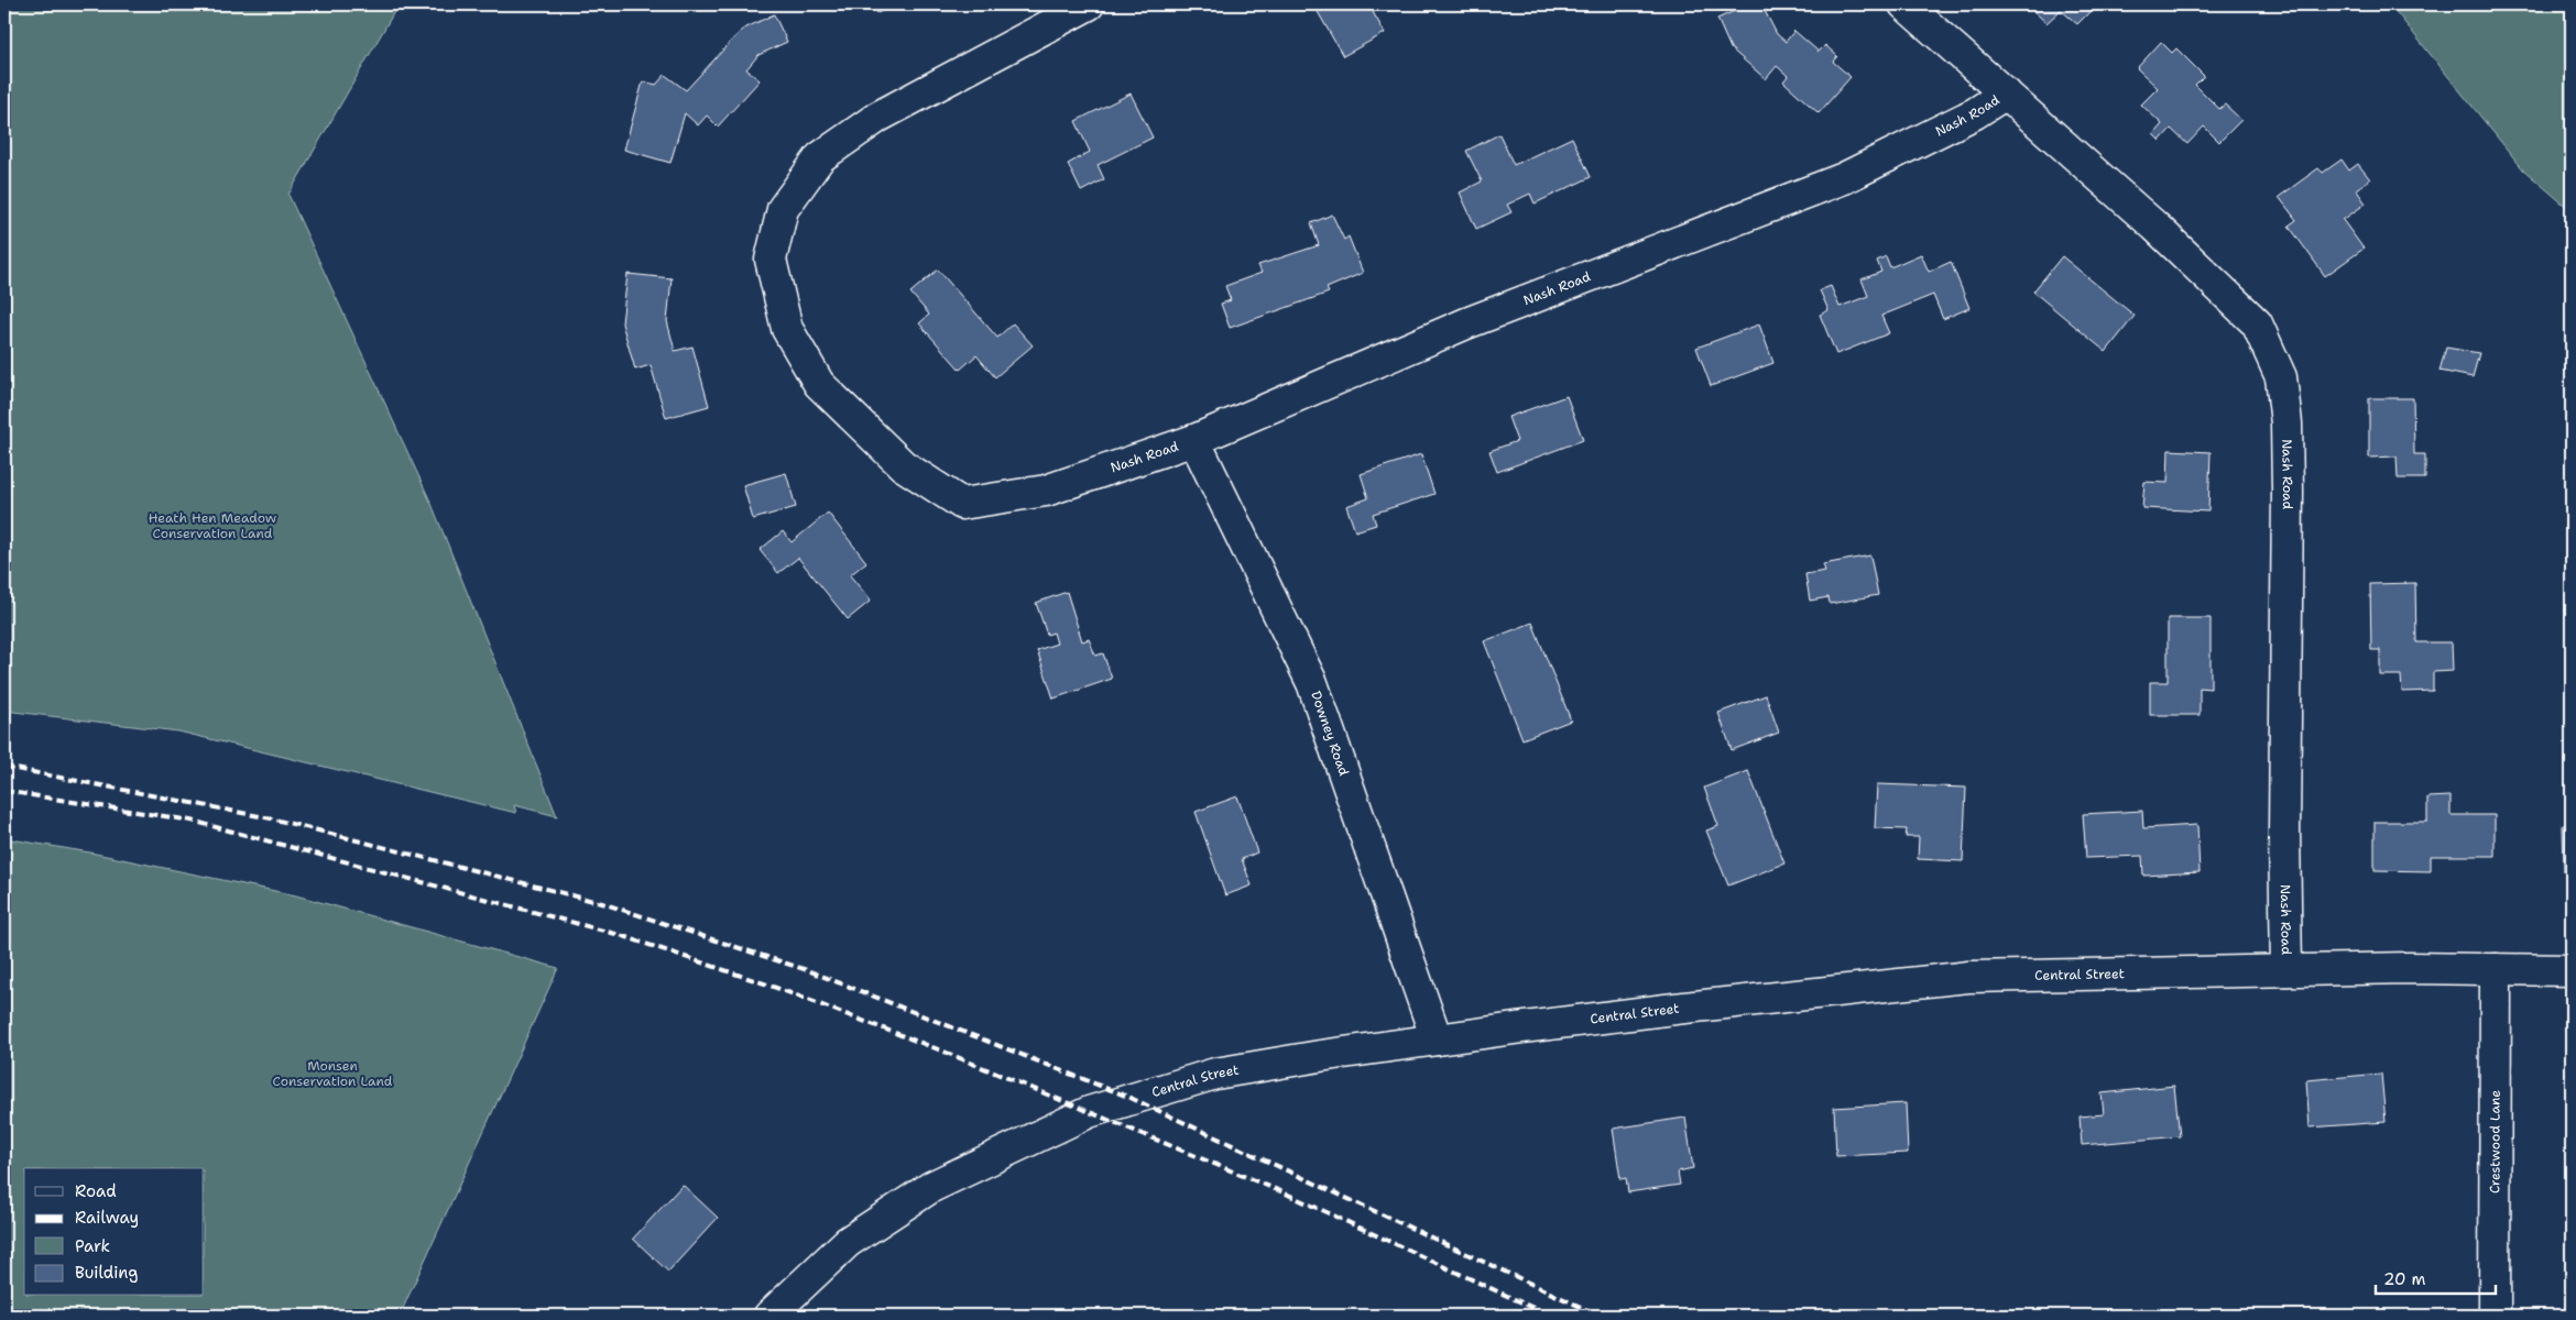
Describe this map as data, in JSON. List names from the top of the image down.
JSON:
{
  "streets": {
    "street": [
      "Nash Road",
      "Downey Road",
      "Central Street",
      "Crestwood Lane"
    ]
  },
  "crossings": [
    ["Nash Road", "Downey Road"],
    ["Nash Road", "Central Street"],
    ["Downey Road", "Central Street"],
    ["Central Street", "Crestwood Lane"]
  ],
  "parks": ["Heath Hen Meadow Conservation Land", "Monsen Conservation Land"],
  "legend": [
    "Road",
    "Railway",
    "Park",
    "Building"
  ],
  "scale_bar": "20 m"
}
